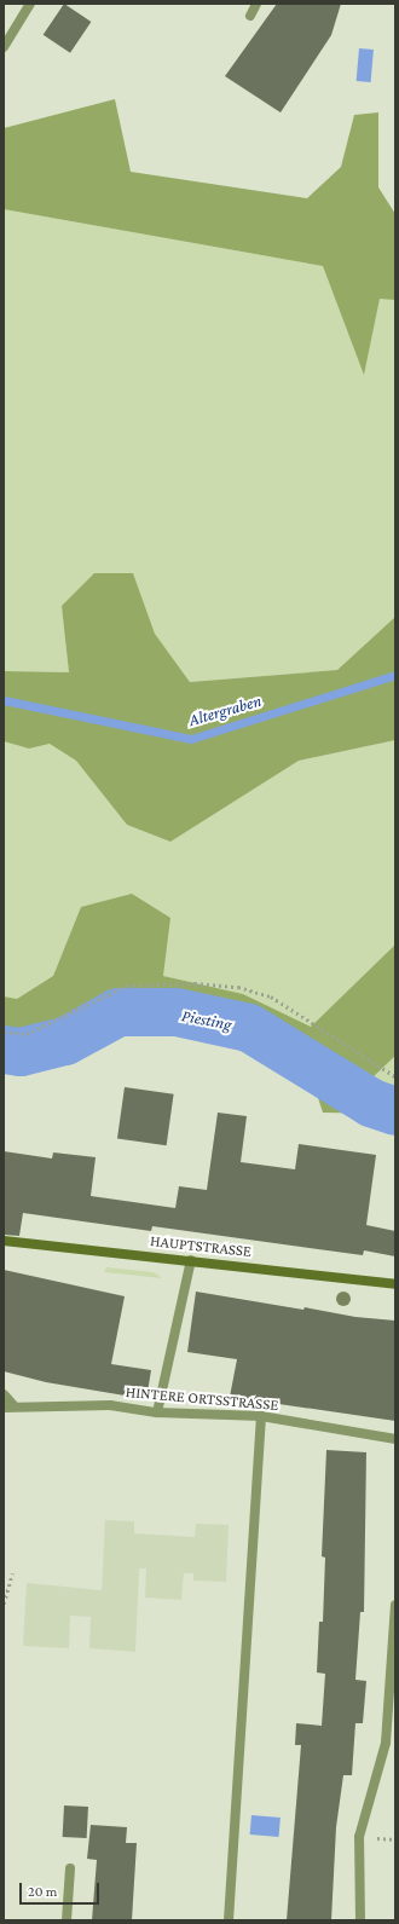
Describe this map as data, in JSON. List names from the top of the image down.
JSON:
{
  "streets": {
    "main road": ["HAUPTSTRASSE"],
    "street": ["HINTERE ORTSSTRASSE"]
  },
  "water": ["Altergraben", "Piesting"],
  "scale_bar": "20 m"
}
